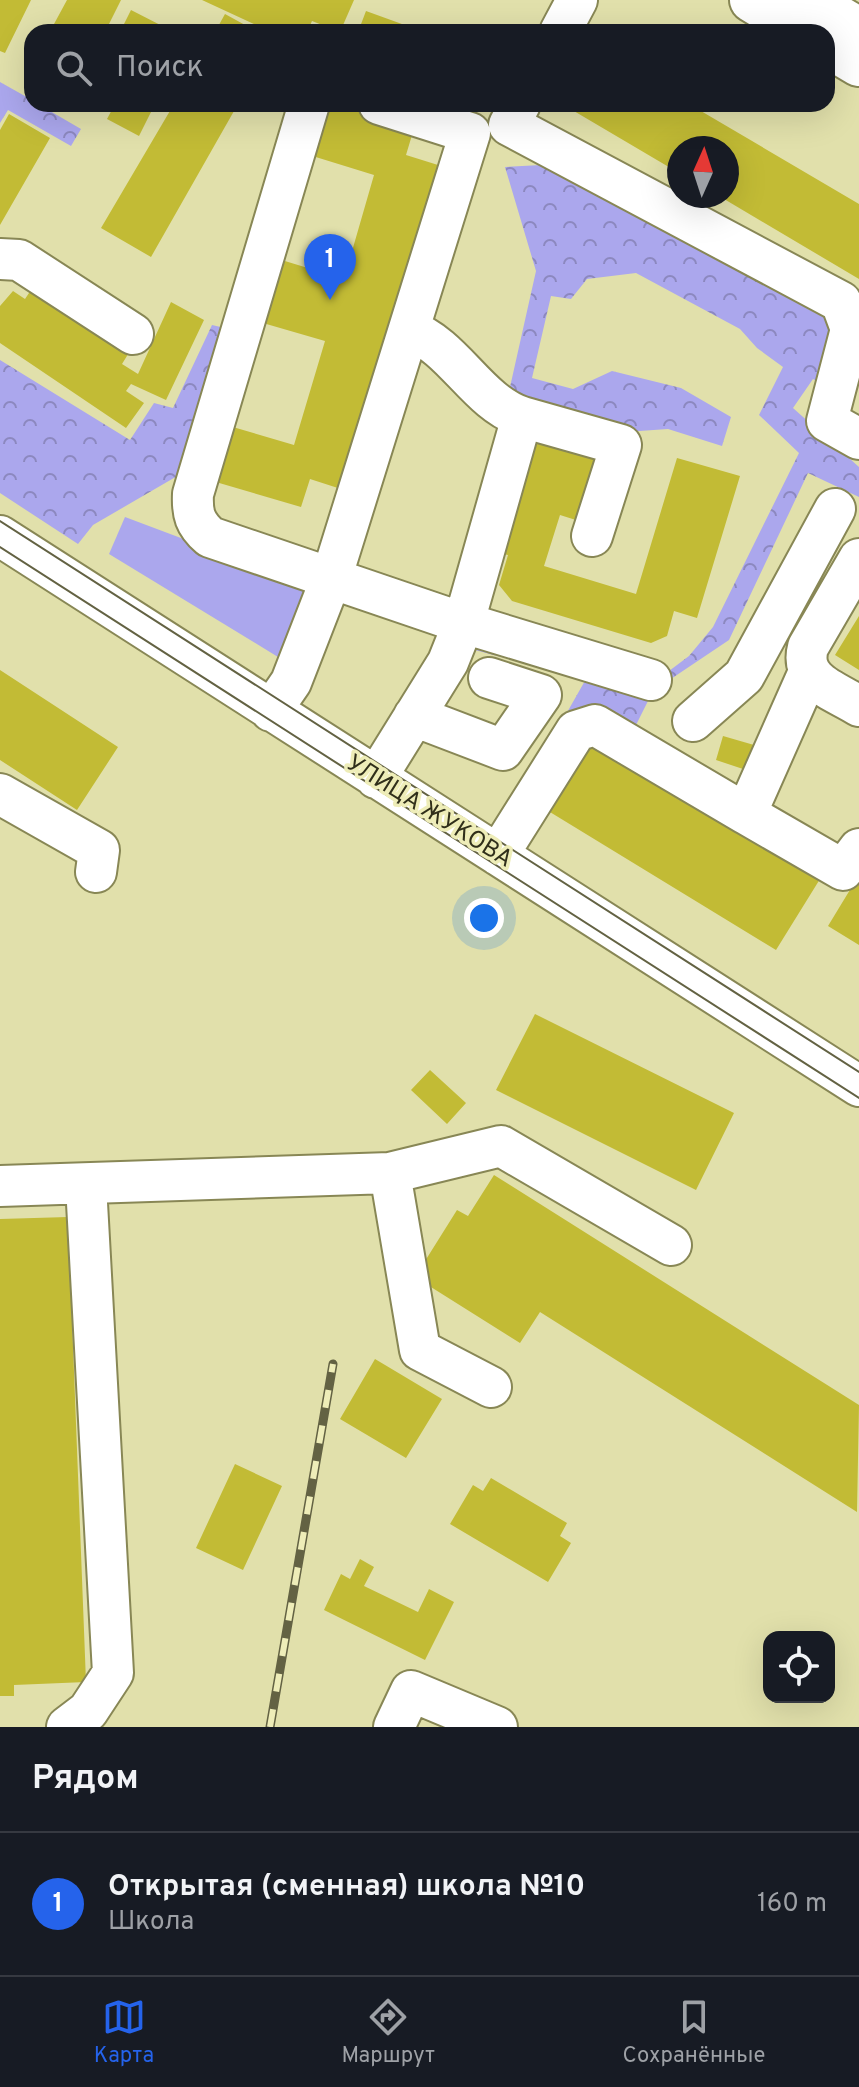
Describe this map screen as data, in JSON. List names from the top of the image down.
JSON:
{
  "streets": {
    "street": ["УЛИЦА ЖУКОВА"]
  },
  "north": "top",
  "page": {
    "search": "Поиск",
    "pins": "1",
    "heading": "Рядом",
    "list": [
      {
        "mark": "1",
        "name": "Открытая (сменная) школа №10",
        "note": "Школа",
        "value": "160 m"
      }
    ],
    "nav": ["Карта", "Маршрут", "Сохранённые"]
  }
}
